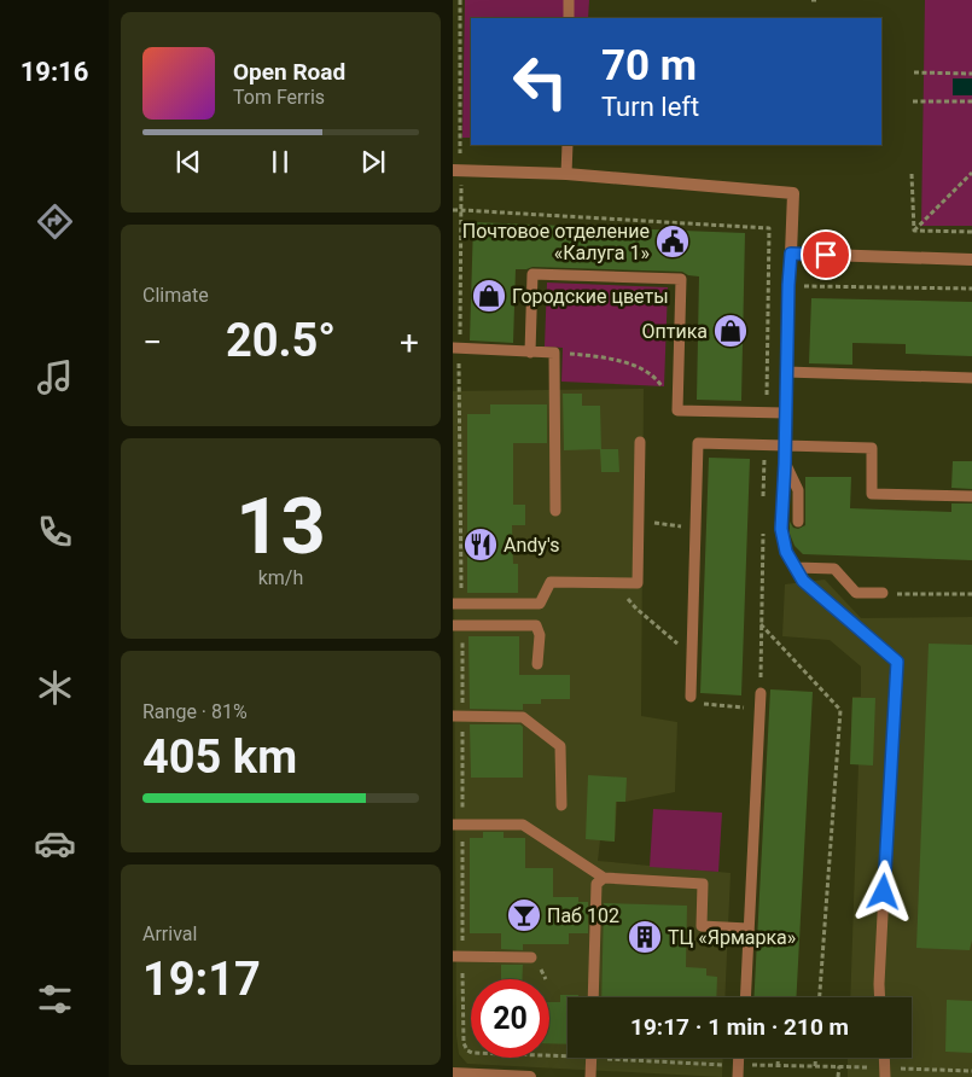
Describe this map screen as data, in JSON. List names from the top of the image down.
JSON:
{
  "places": {
    "public building": ["Почтовое отделение «Калуга 1»"],
    "shop": ["Городские цветы", "Оптика"],
    "restaurant": ["Andy's"],
    "bar": ["Паб 102"],
    "building": ["ТЦ «Ярмарка»"]
  },
  "page": {
    "tabs": "19:16",
    "turn": ["70 m", "Turn left"],
    "song": ["Open Road", "Tom Ferris"],
    "tile": [
      "Climate",
      ["13", "km/h"],
      ["Range · 81%", "405 km"],
      ["Arrival", "19:17"]
    ],
    "heat": ["−", "20.5°", "+"],
    "limit": "20",
    "trip": "19:17 · 1 min · 210 m"
  }
}
